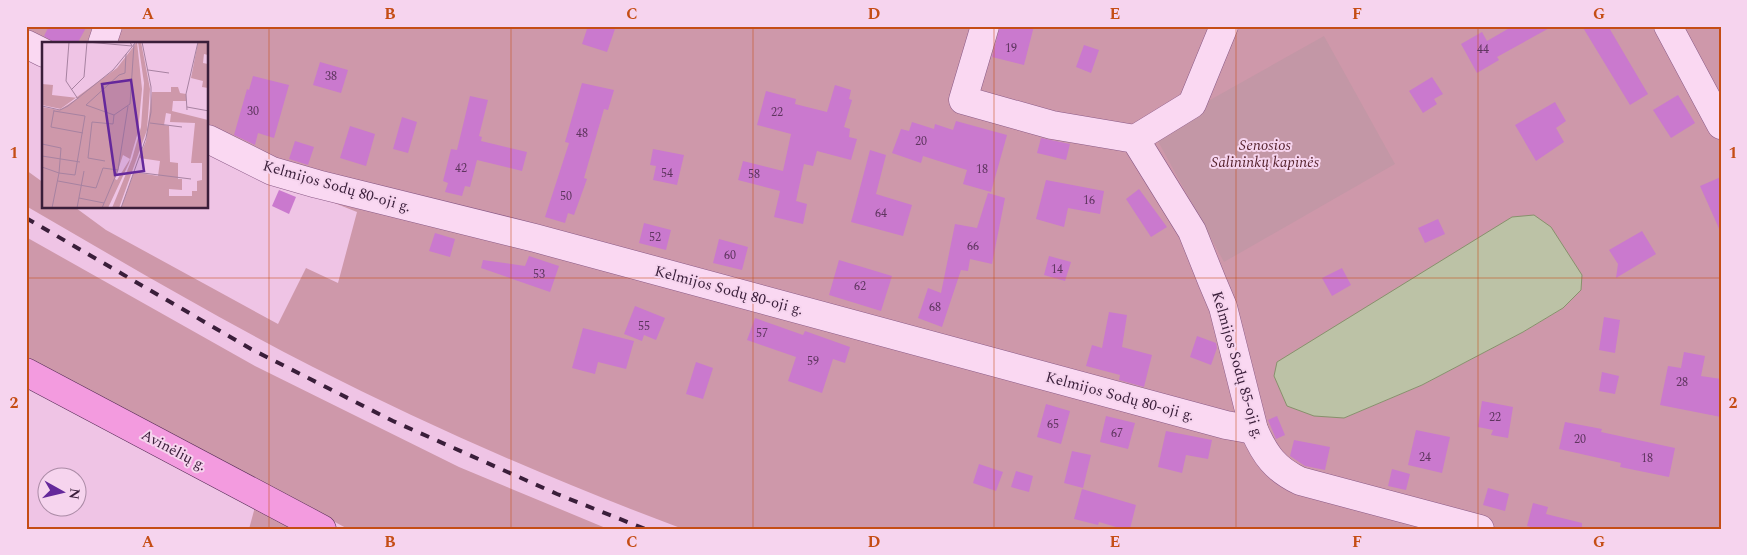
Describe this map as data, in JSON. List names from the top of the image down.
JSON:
{
  "streets": {
    "main road": ["Avinėlių g."],
    "street": ["Kelmijos Sodų 80-oji g.", "Kelmijos Sodų 85-oji g."]
  },
  "crossings": [
    ["Kelmijos Sodų 80-oji g.", "Kelmijos Sodų 85-oji g."]
  ],
  "parks": ["Senosios Salininkų kapinės"],
  "house_numbers": [
    "19",
    "44",
    "38",
    "30",
    "22",
    "48",
    "20",
    "42",
    "18",
    "54",
    "58",
    "50",
    "16",
    "64",
    "52",
    "66",
    "60",
    "14",
    "53",
    "62",
    "68",
    "55",
    "57",
    "59",
    "28",
    "22",
    "65",
    "67",
    "20",
    "24",
    "18"
  ],
  "north": "right",
  "grid": {
    "columns": [
      "A",
      "B",
      "C",
      "D",
      "E",
      "F",
      "G"
    ],
    "rows": ["1", "2"]
  }
}
